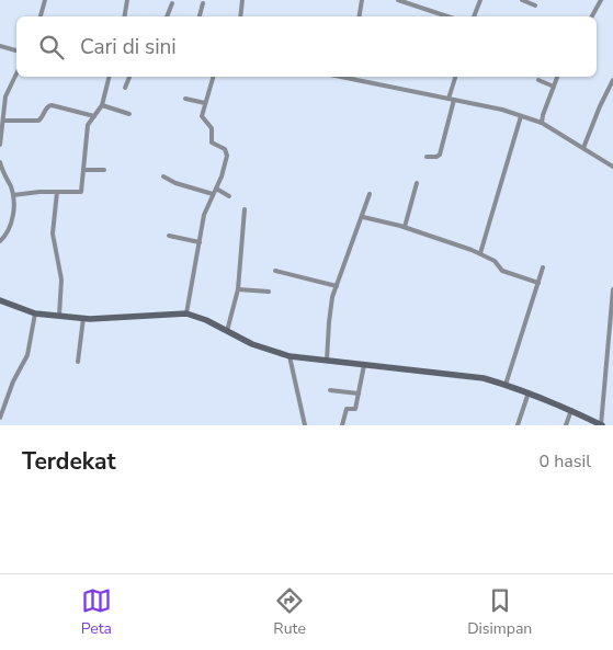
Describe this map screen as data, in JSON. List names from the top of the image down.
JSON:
{
  "page": {
    "search": "Cari di sini",
    "heading": ["Terdekat", "0 hasil"],
    "nav": ["Peta", "Rute", "Disimpan"]
  }
}
